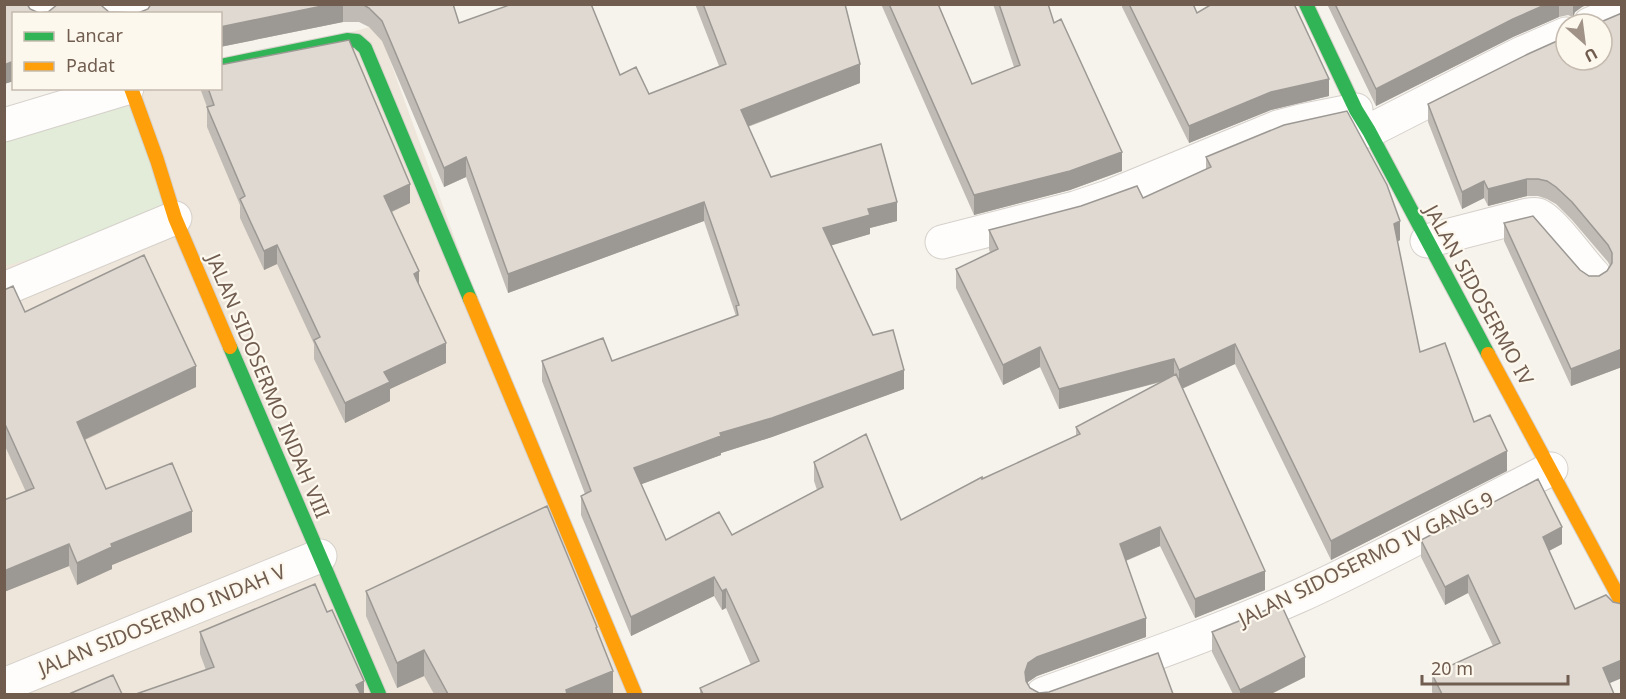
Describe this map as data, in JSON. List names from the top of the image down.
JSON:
{
  "streets": {
    "street": [
      "JALAN SIDOSERMO IV",
      "JALAN SIDOSERMO INDAH VIII",
      "JALAN SIDOSERMO IV GANG 9",
      "JALAN SIDOSERMO INDAH V"
    ]
  },
  "crossings": [
    ["JALAN SIDOSERMO IV", "JALAN SIDOSERMO IV GANG 9"],
    ["JALAN SIDOSERMO INDAH VIII", "JALAN SIDOSERMO INDAH V"]
  ],
  "legend": ["Lancar", "Padat"],
  "scale_bar": "20 m",
  "north": "bottom right"
}
